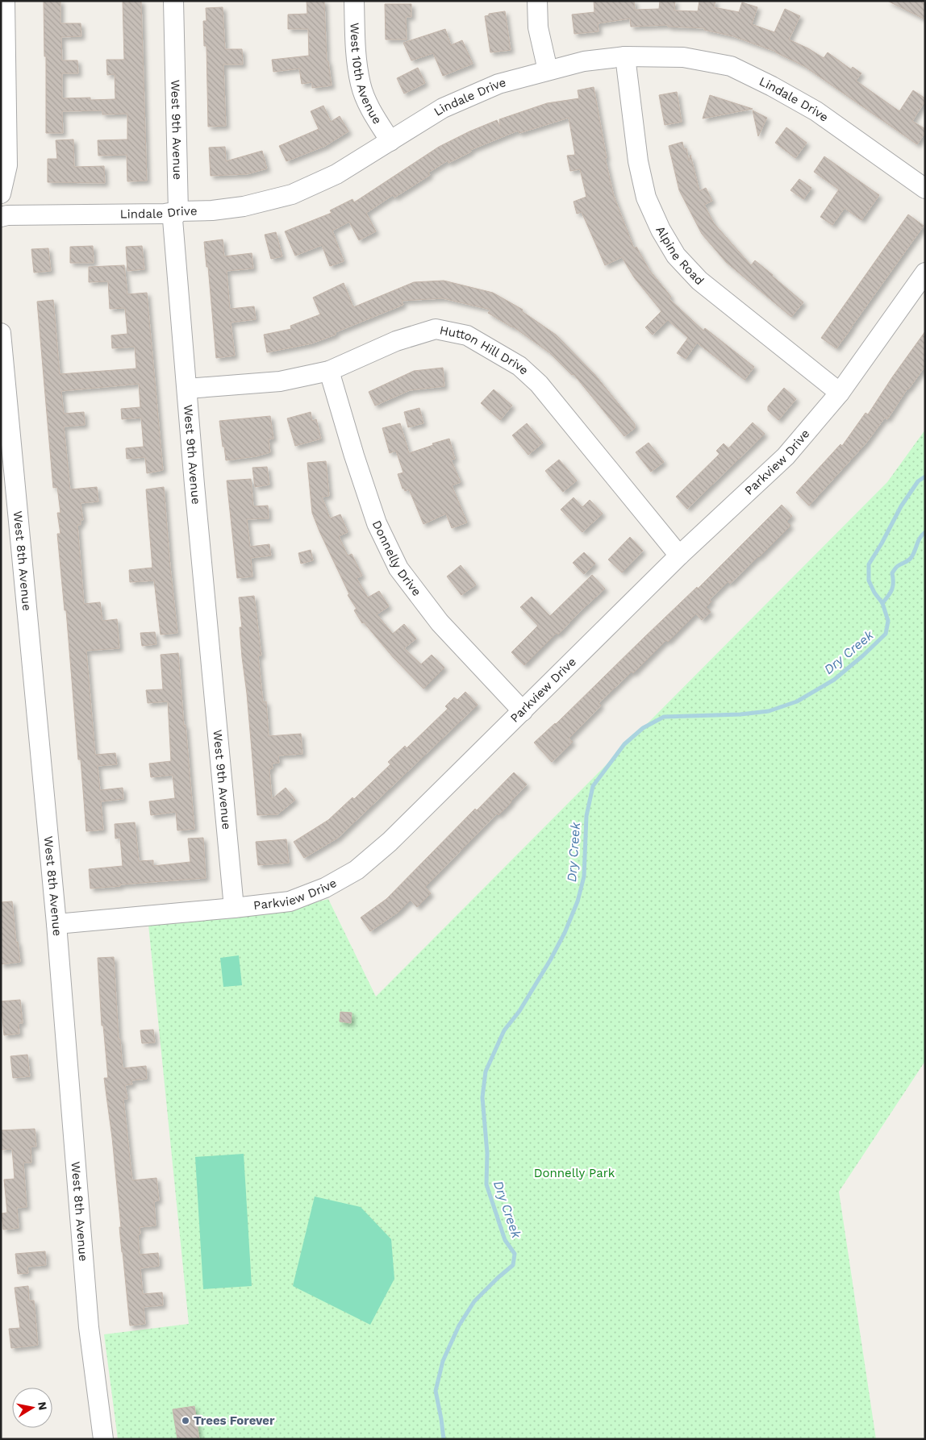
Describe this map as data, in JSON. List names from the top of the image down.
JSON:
{
  "streets": {
    "street": [
      "West 10th Avenue",
      "Lindale Drive",
      "West 9th Avenue",
      "Alpine Road",
      "Hutton Hill Drive",
      "Parkview Drive",
      "Donnelly Drive",
      "West 8th Avenue"
    ]
  },
  "crossings": [
    ["West 10th Avenue", "Lindale Drive"],
    ["Lindale Drive", "West 9th Avenue"],
    ["Lindale Drive", "Alpine Road"],
    ["West 9th Avenue", "Hutton Hill Drive"],
    ["West 9th Avenue", "Parkview Drive"],
    ["Alpine Road", "Parkview Drive"],
    ["Hutton Hill Drive", "Parkview Drive"],
    ["Hutton Hill Drive", "Donnelly Drive"],
    ["Parkview Drive", "Donnelly Drive"],
    ["Parkview Drive", "West 8th Avenue"]
  ],
  "water": ["Dry Creek"],
  "parks": ["Donnelly Park"],
  "places": ["Trees Forever"],
  "north": "right"
}
